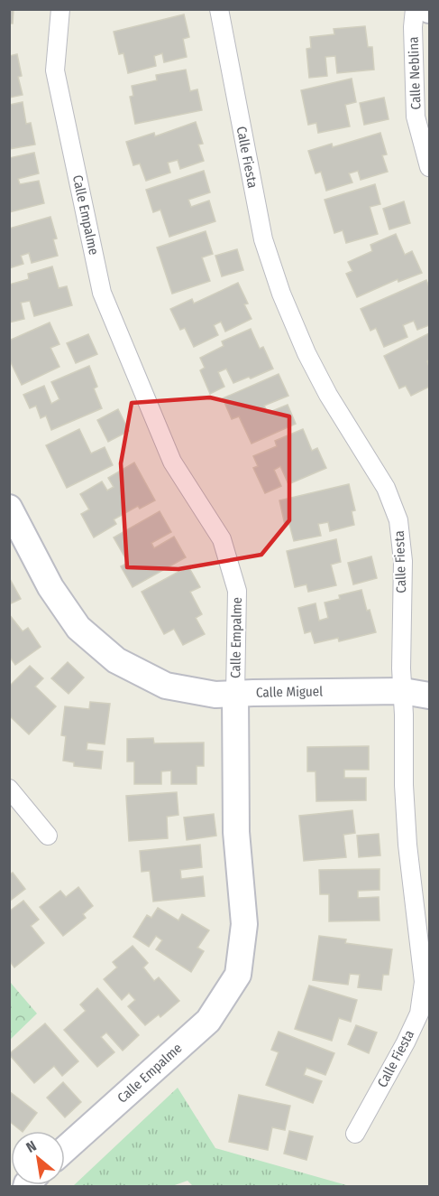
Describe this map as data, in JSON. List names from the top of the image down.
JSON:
{
  "streets": {
    "street": [
      "Calle Neblina",
      "Calle Fiesta",
      "Calle Empalme",
      "Calle Miguel"
    ]
  },
  "crossings": [
    ["Calle Fiesta", "Calle Miguel"],
    ["Calle Empalme", "Calle Miguel"]
  ],
  "north": "top left"
}
